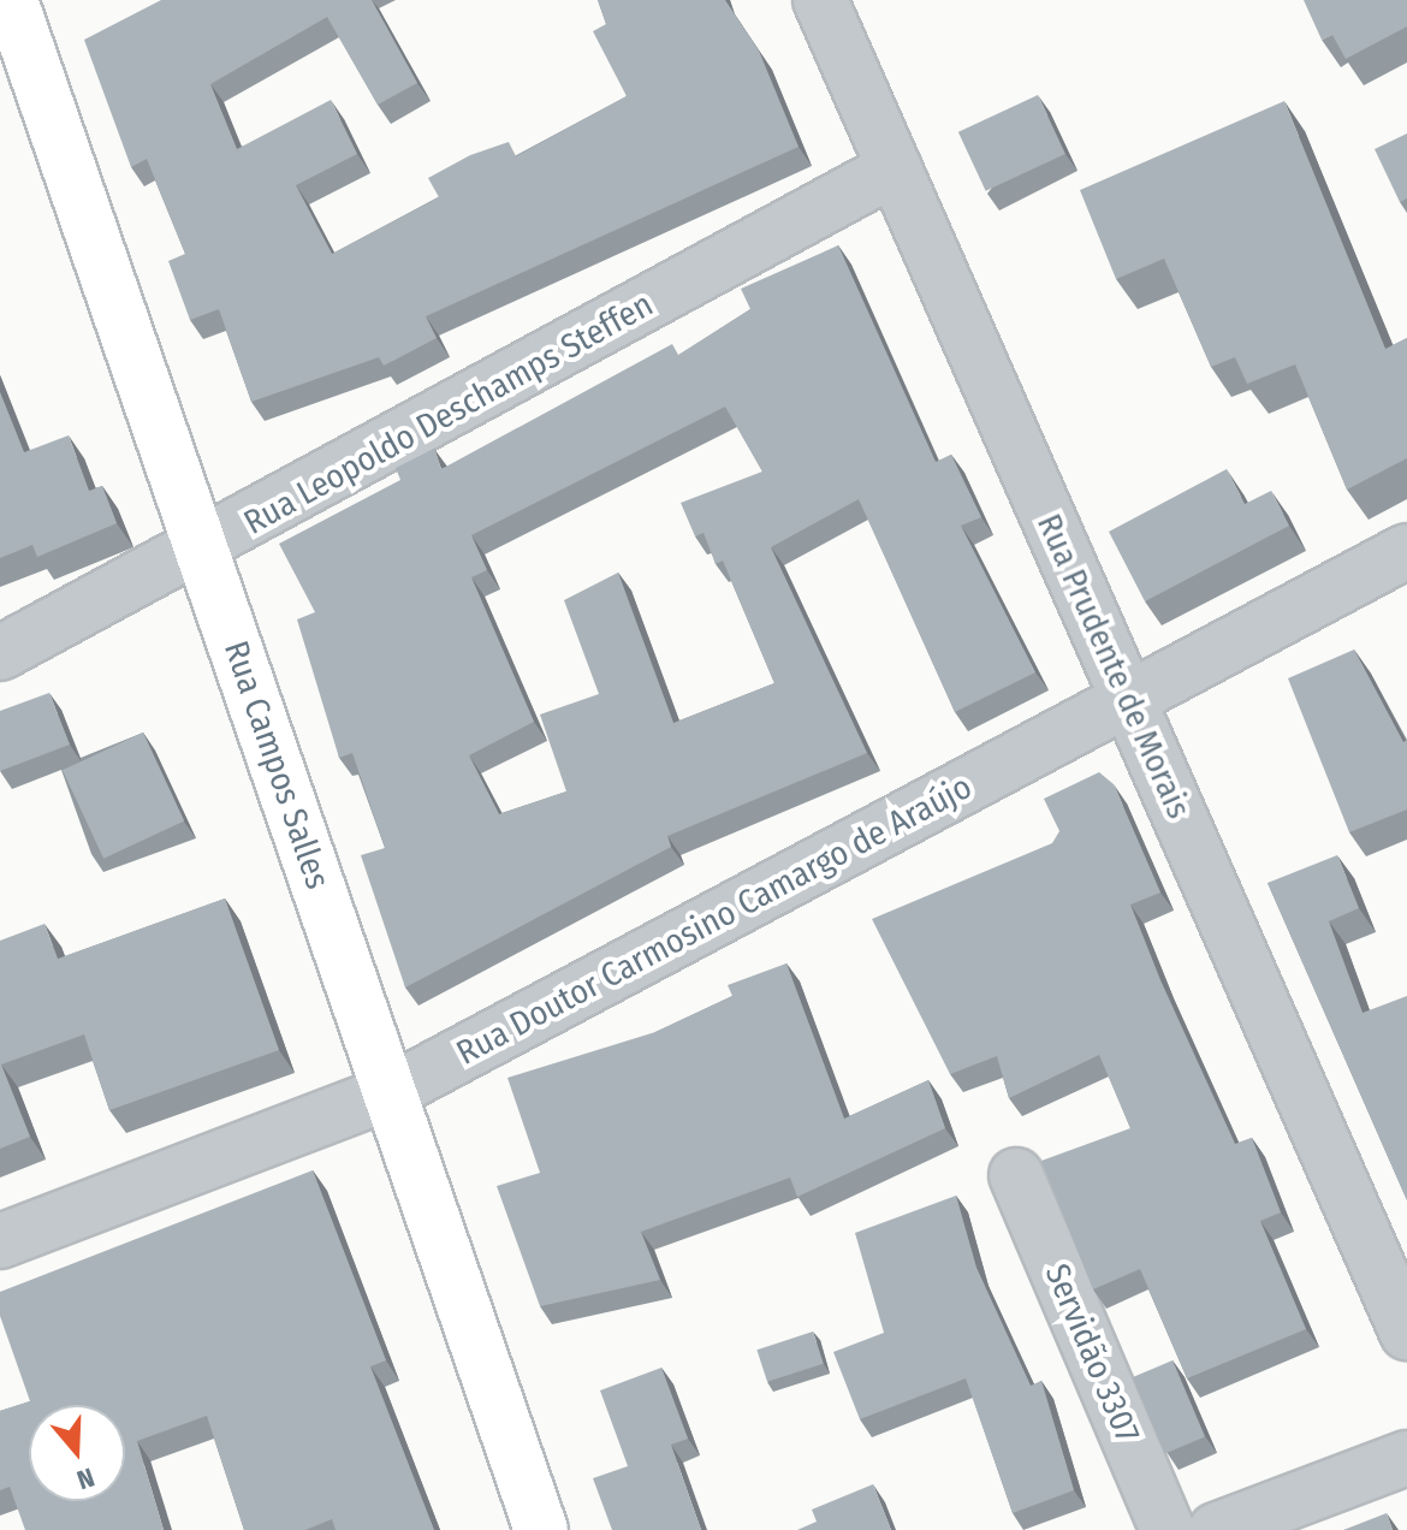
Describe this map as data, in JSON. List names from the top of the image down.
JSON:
{
  "streets": {
    "main road": ["Rua Campos Salles"],
    "street": [
      "Rua Leopoldo Deschamps Steffen",
      "Rua Prudente de Morais",
      "Rua Doutor Carmosino Camargo de Araújo",
      "Servidão 3307"
    ]
  },
  "crossings": [
    ["Rua Leopoldo Deschamps Steffen", "Rua Prudente de Morais"],
    ["Rua Leopoldo Deschamps Steffen", "Rua Campos Salles"],
    ["Rua Prudente de Morais", "Rua Doutor Carmosino Camargo de Araújo"],
    ["Rua Campos Salles", "Rua Doutor Carmosino Camargo de Araújo"]
  ],
  "north": "bottom"
}
